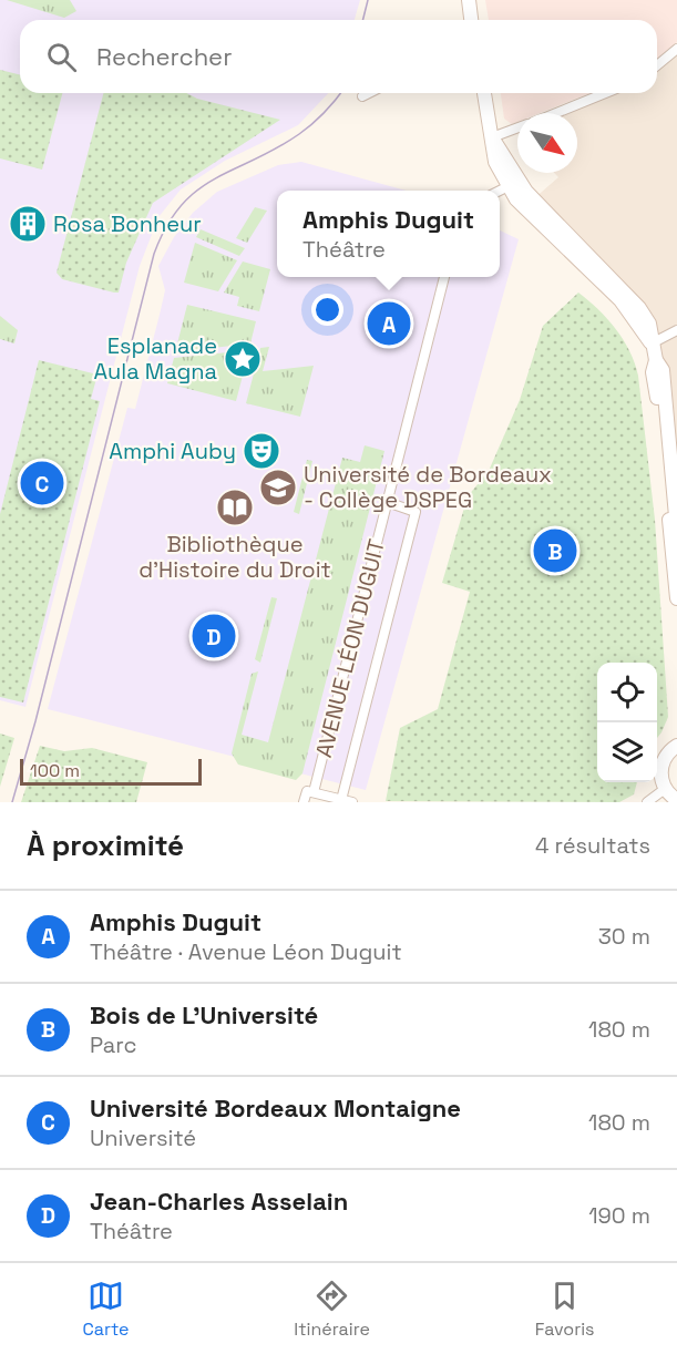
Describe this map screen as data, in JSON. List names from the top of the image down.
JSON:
{
  "streets": {
    "street": ["AVENUE LÉON DUGUIT"]
  },
  "places": {
    "building": ["Rosa Bonheur"],
    "place": ["Esplanade Aula Magna"],
    "theatre": ["Amphi Auby"],
    "school or university": ["Université de Bordeaux - Collège DSPEG"],
    "library": ["Bibliothèque d'Histoire du Droit"]
  },
  "scale_bar": "100 m",
  "north": "bottom right",
  "page": {
    "search": "Rechercher",
    "popup": ["Amphis Duguit", "Théâtre"],
    "pins": [
      "A",
      "C",
      "B",
      "D"
    ],
    "scale": "100 m",
    "heading": ["À proximité", "4 résultats"],
    "list": [
      {
        "mark": "A",
        "name": "Amphis Duguit",
        "note": "Théâtre · Avenue Léon Duguit",
        "value": "30 m"
      },
      {
        "mark": "B",
        "name": "Bois de L'Université",
        "note": "Parc",
        "value": "180 m"
      },
      {
        "mark": "C",
        "name": "Université Bordeaux Montaigne",
        "note": "Université",
        "value": "180 m"
      },
      {
        "mark": "D",
        "name": "Jean-Charles Asselain",
        "note": "Théâtre",
        "value": "190 m"
      }
    ],
    "nav": ["Carte", "Itinéraire", "Favoris"]
  }
}
